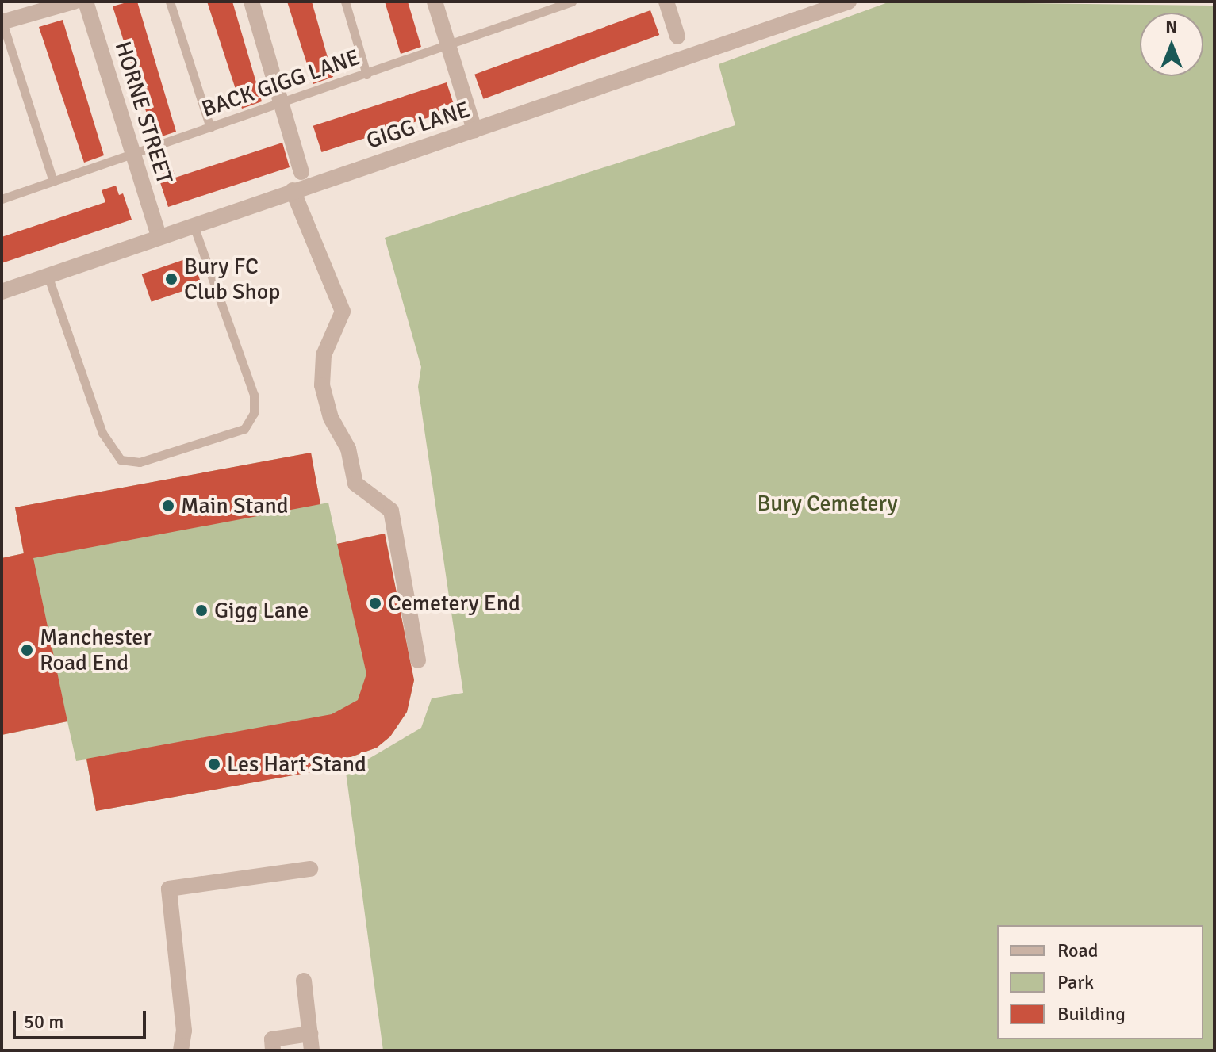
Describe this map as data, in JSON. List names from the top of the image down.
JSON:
{
  "streets": {
    "street": ["HORNE STREET", "GIGG LANE"],
    "lane": ["BACK GIGG LANE"]
  },
  "crossings": [
    ["BACK GIGG LANE", "HORNE STREET"],
    ["HORNE STREET", "GIGG LANE"]
  ],
  "parks": ["Bury Cemetery"],
  "places": [
    "Bury FC Club Shop",
    "Main Stand",
    "Cemetery End",
    "Gigg Lane",
    "Manchester Road End",
    "Les Hart Stand"
  ],
  "legend": ["Road", "Park", "Building"],
  "scale_bar": "50 m",
  "north": "top"
}
